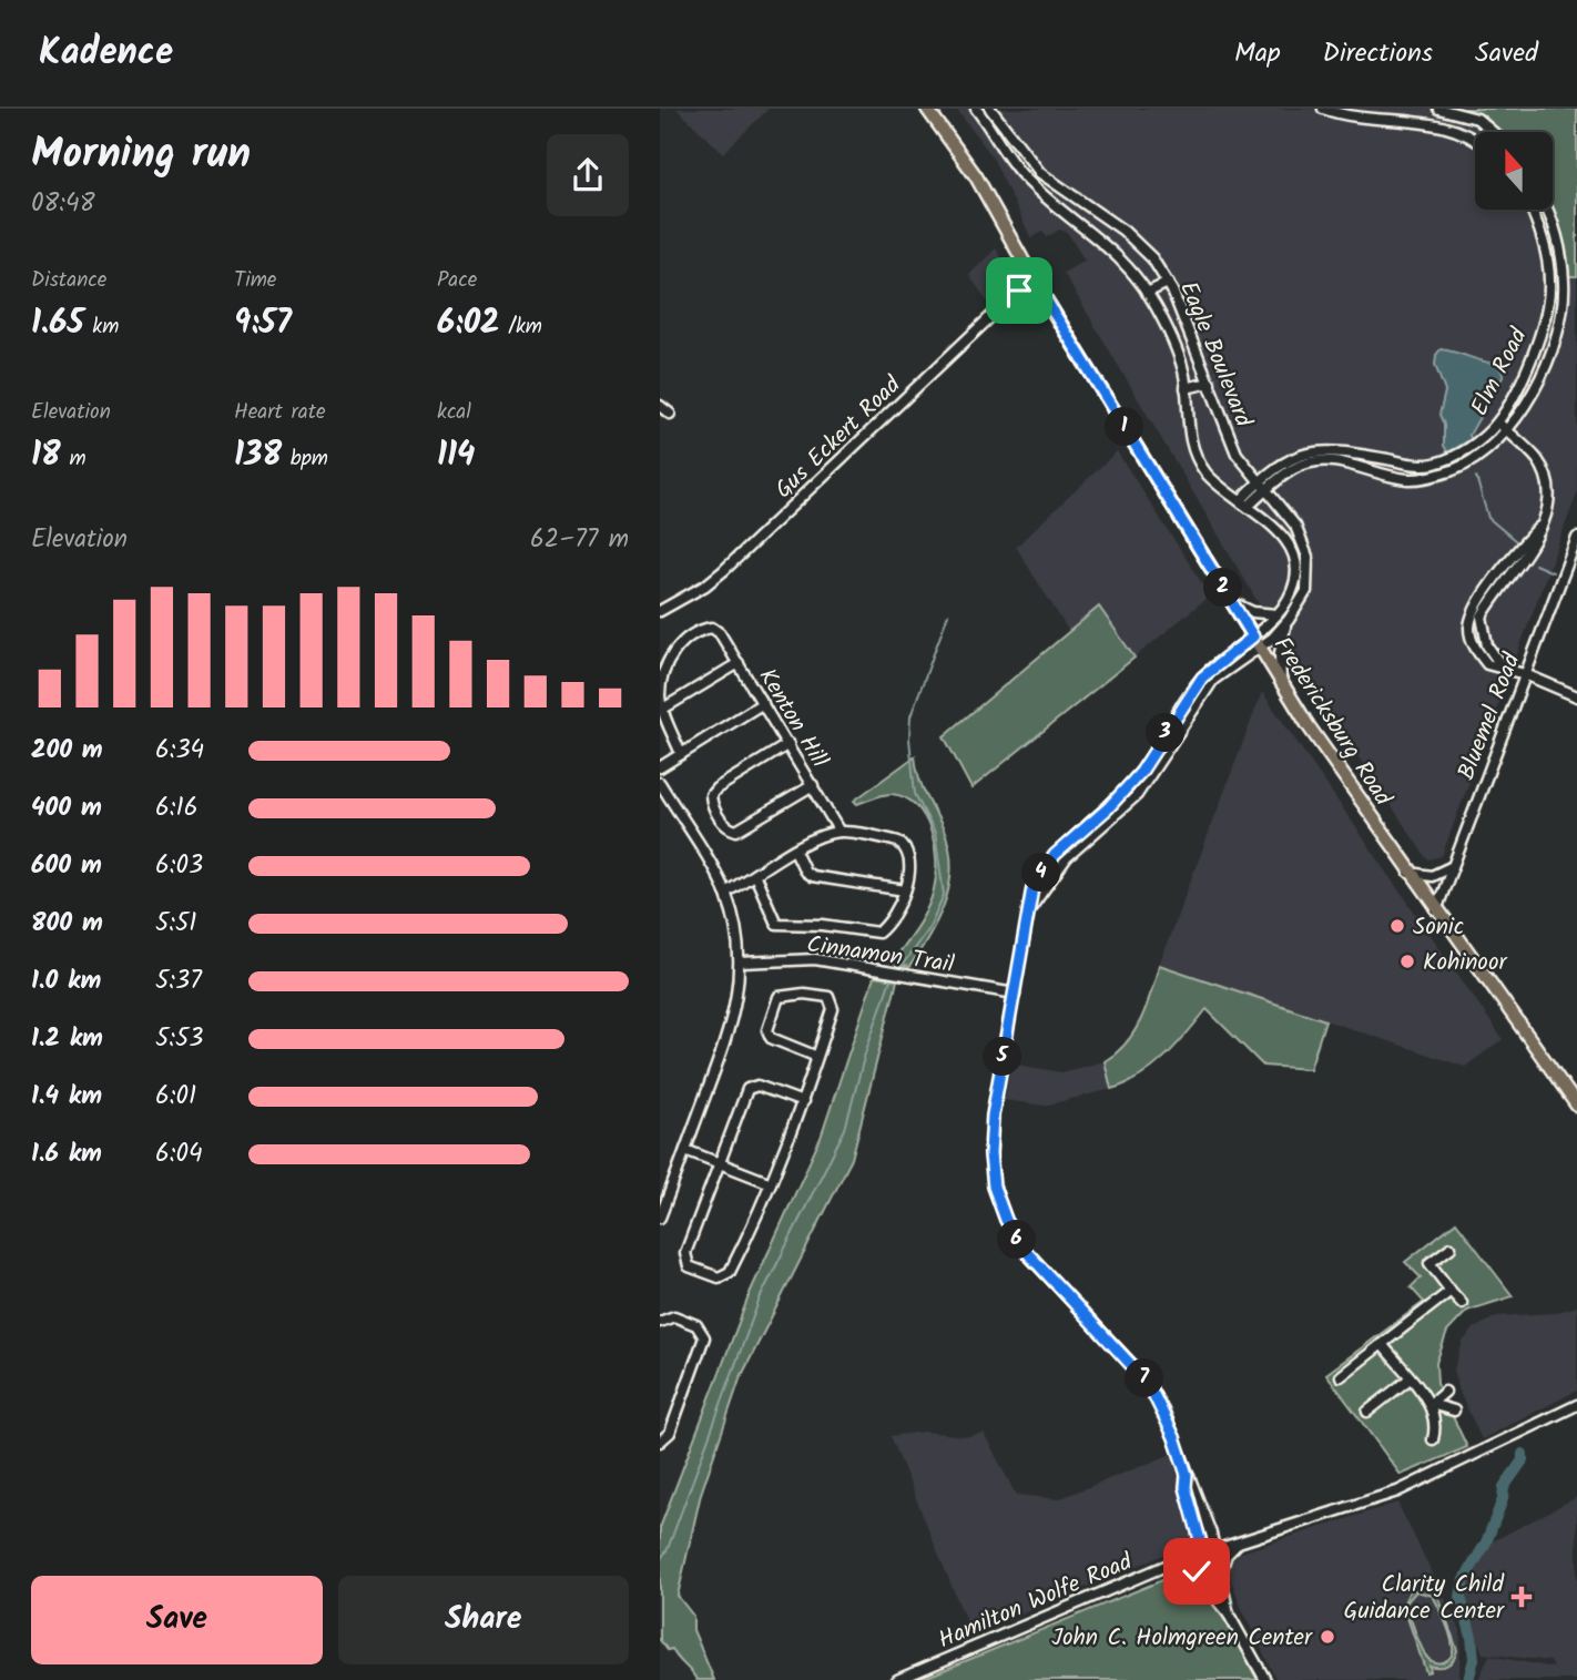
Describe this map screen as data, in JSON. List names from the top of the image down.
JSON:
{
  "streets": {
    "main road": ["Fredericksburg Road"],
    "street": [
      "Eagle Boulevard",
      "Elm Road",
      "Gus Eckert Road",
      "Bluemel Road",
      "Kenton Hill",
      "Cinnamon Trail",
      "Hamilton Wolfe Road"
    ]
  },
  "crossings": [
    ["Eagle Boulevard", "Elm Road"],
    ["Eagle Boulevard", "Fredericksburg Road"],
    ["Gus Eckert Road", "Fredericksburg Road"],
    ["Bluemel Road", "Fredericksburg Road"]
  ],
  "places": {
    "other": ["Sonic", "Kohinoor", "John C. Holmgreen Center"],
    "health": ["Clarity Child Guidance Center"]
  },
  "north": "top",
  "page": {
    "header": "Kadence",
    "nav": ["Map", "Directions", "Saved"],
    "heading": ["Morning run", "08:48"],
    "stats": [
      ["Distance", "1.65 km"],
      ["Time", "9:57"],
      ["Pace", "6:02 /km"],
      ["Elevation", "18 m"],
      ["Heart rate", "138 bpm"],
      ["kcal", "114"]
    ],
    "pins": [
      "1",
      "2",
      "3",
      "4",
      "5",
      "6",
      "7"
    ],
    "chart": ["Elevation", "62–77 m"],
    "list": [
      {
        "name": "200 m",
        "note": "6:34"
      },
      {
        "name": "400 m",
        "note": "6:16"
      },
      {
        "name": "600 m",
        "note": "6:03"
      },
      {
        "name": "800 m",
        "note": "5:51"
      },
      {
        "name": "1.0 km",
        "note": "5:37"
      },
      {
        "name": "1.2 km",
        "note": "5:53"
      },
      {
        "name": "1.4 km",
        "note": "6:01"
      },
      {
        "name": "1.6 km",
        "note": "6:04"
      }
    ],
    "buttons": ["Save", "Share"]
  }
}
